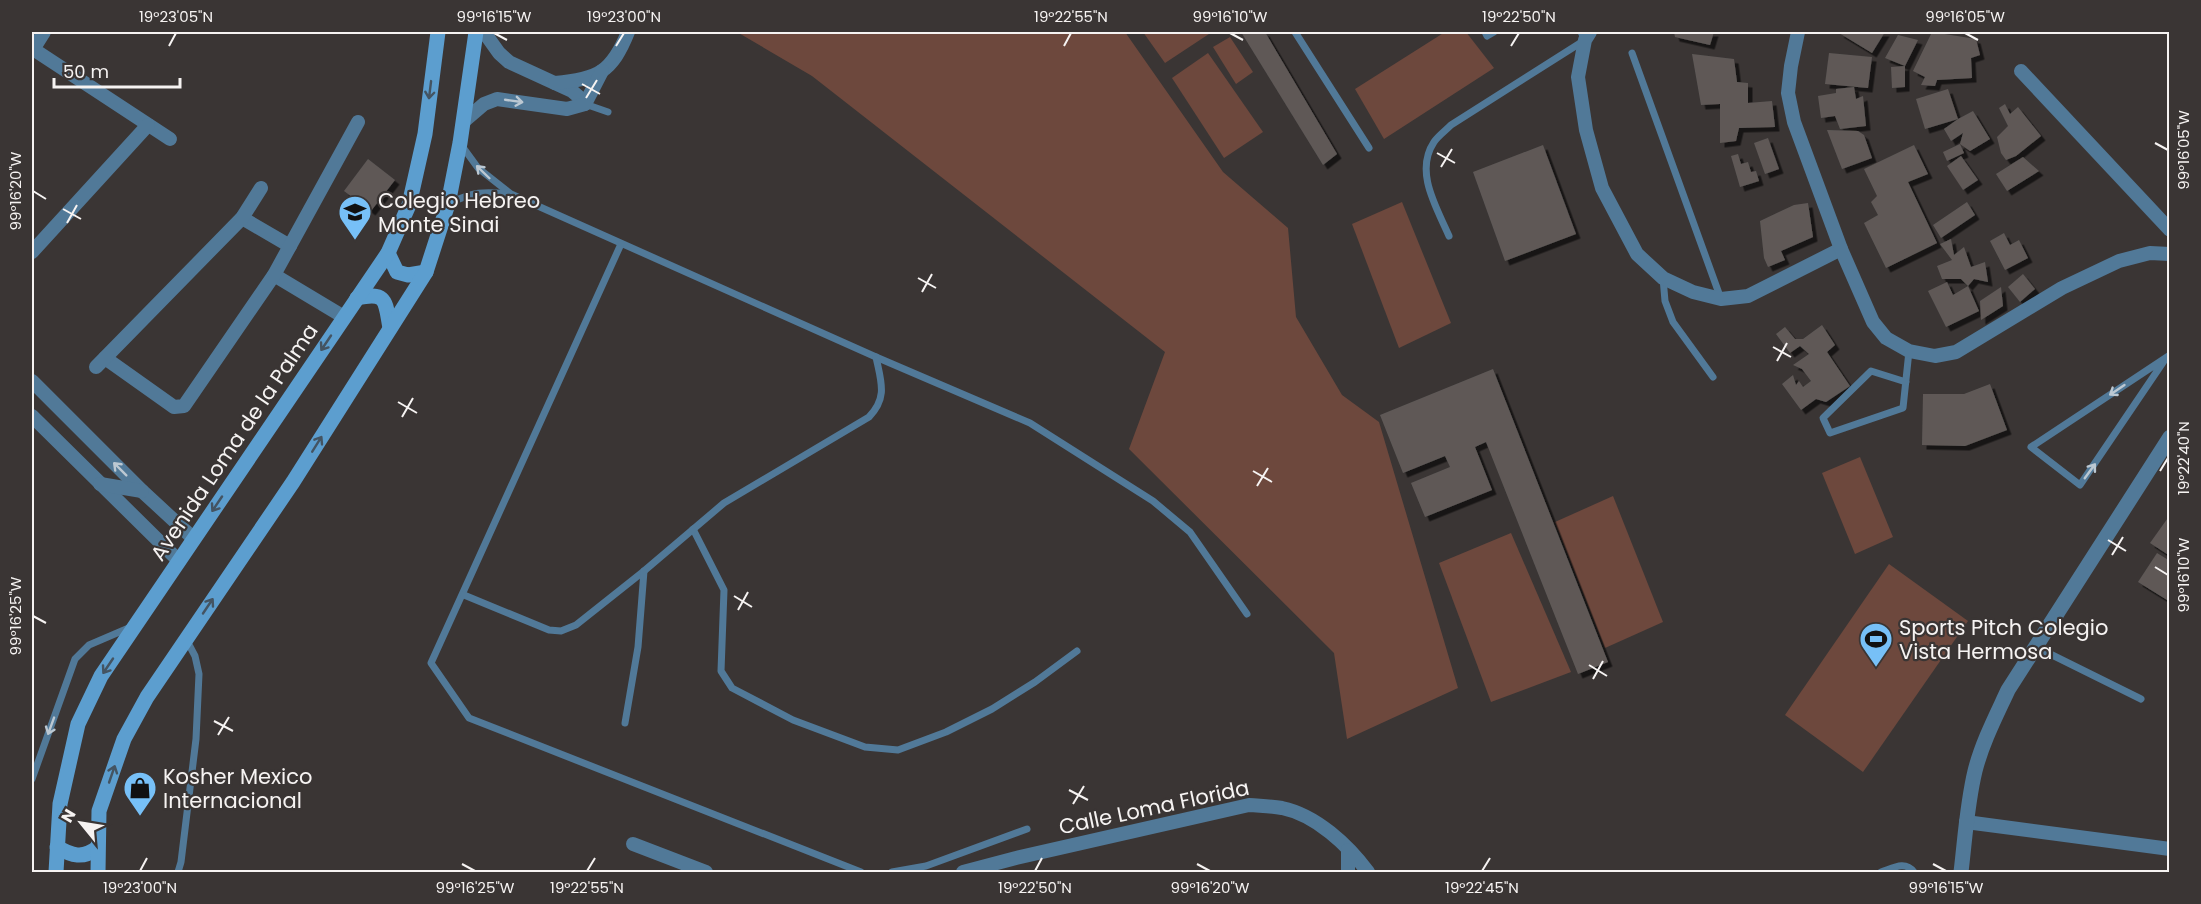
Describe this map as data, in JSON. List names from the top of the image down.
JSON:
{
  "streets": {
    "main road": ["Avenida Loma de la Palma"],
    "street": ["Calle Loma Florida"]
  },
  "places": {
    "school or university": ["Colegio Hebreo Monte Sinai"],
    "sports": ["Sports Pitch Colegio Vista Hermosa"],
    "shop": ["Kosher Mexico Internacional"]
  },
  "scale_bar": "50 m",
  "north": "top left",
  "coordinates": [
    "19°23'05\"N",
    "99°16'15\"W",
    "19°23'00\"N",
    "19°22'55\"N",
    "99°16'10\"W",
    "19°22'50\"N",
    "99°16'05\"W",
    "99°16'20\"W",
    "19°22'40\"N",
    "99°16'25\"W",
    "19°22'45\"N"
  ]
}
